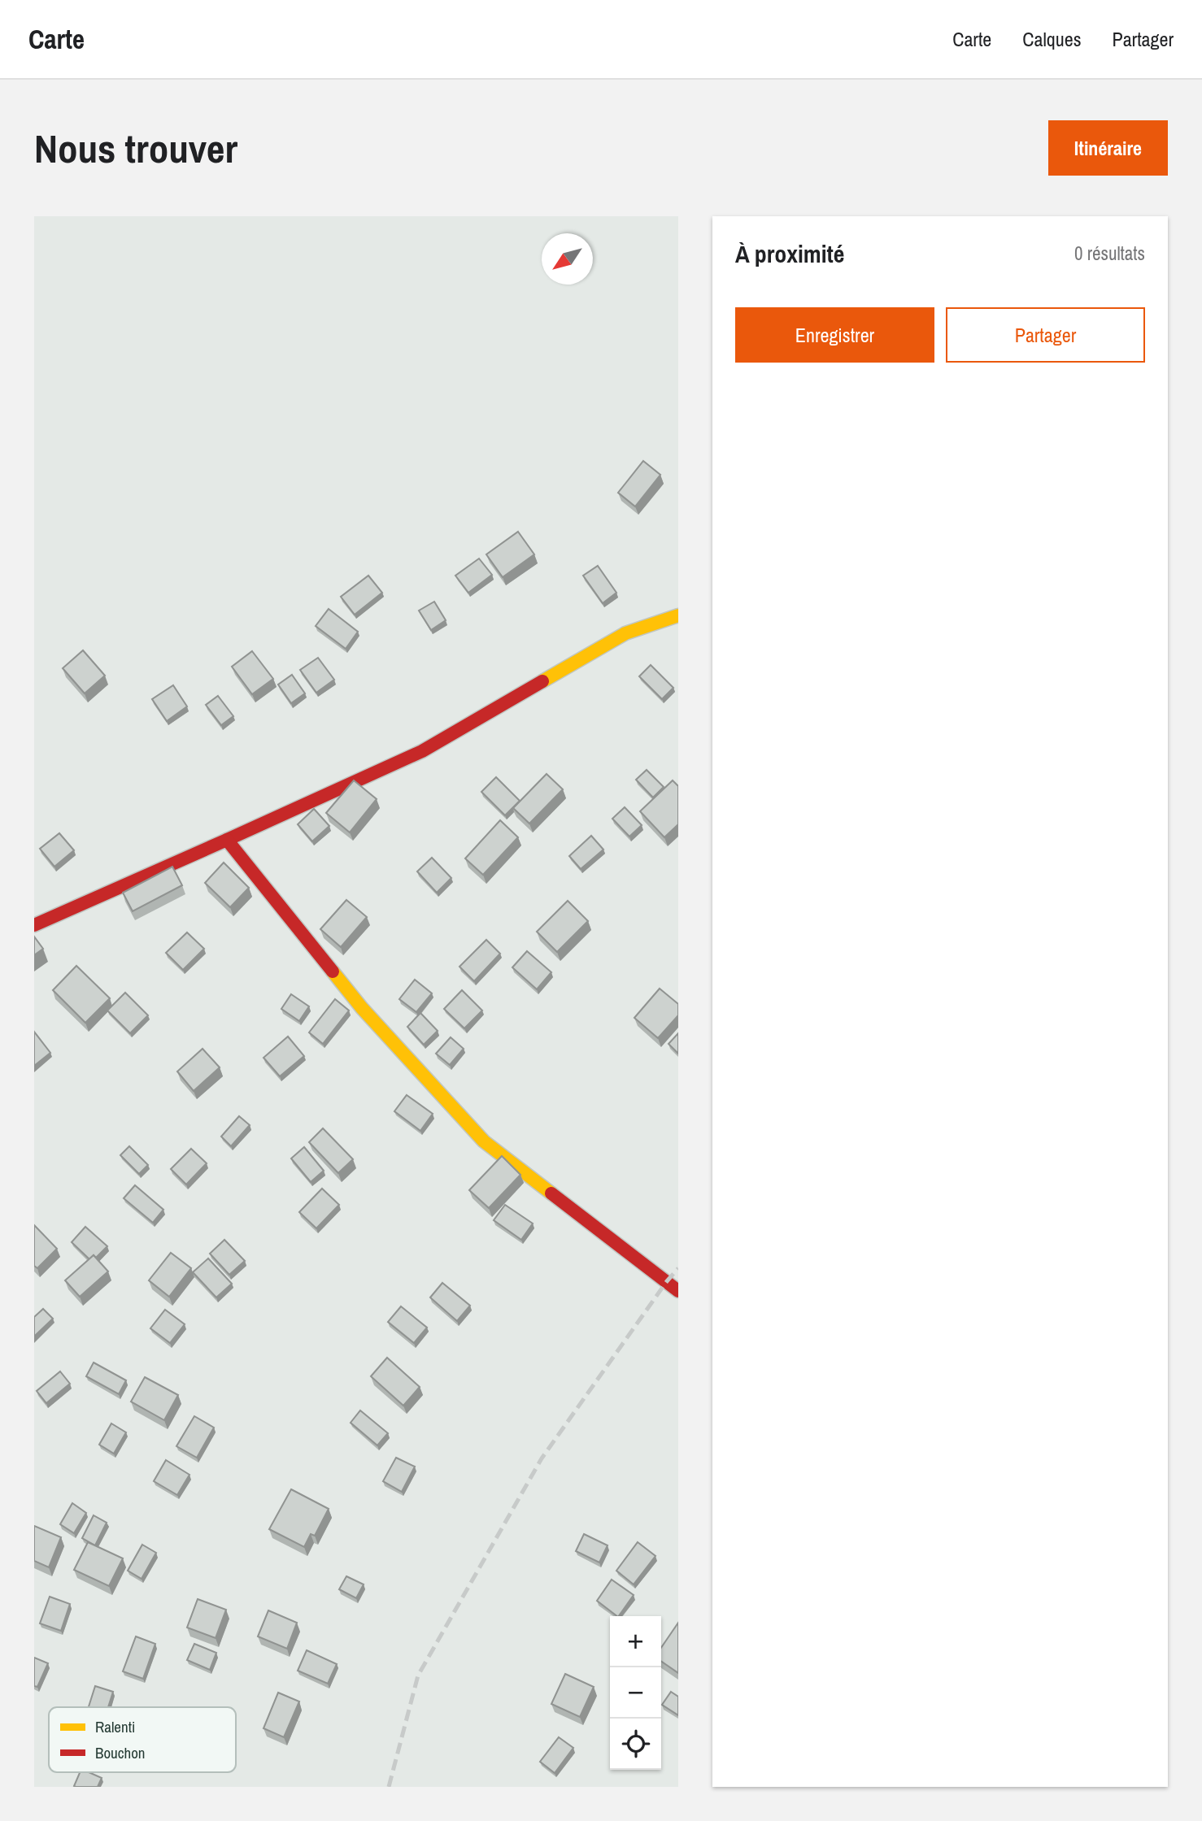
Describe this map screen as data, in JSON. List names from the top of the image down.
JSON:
{
  "legend": ["Ralenti", "Bouchon"],
  "north": "bottom left",
  "page": {
    "header": "Carte",
    "nav": ["Carte", "Calques", "Partager"],
    "buttons": [
      "Itinéraire",
      ["Enregistrer", "Partager"]
    ],
    "title": "Nous trouver",
    "heading": ["À proximité", "0 résultats"],
    "map_buttons": ["+", "−"]
  }
}
